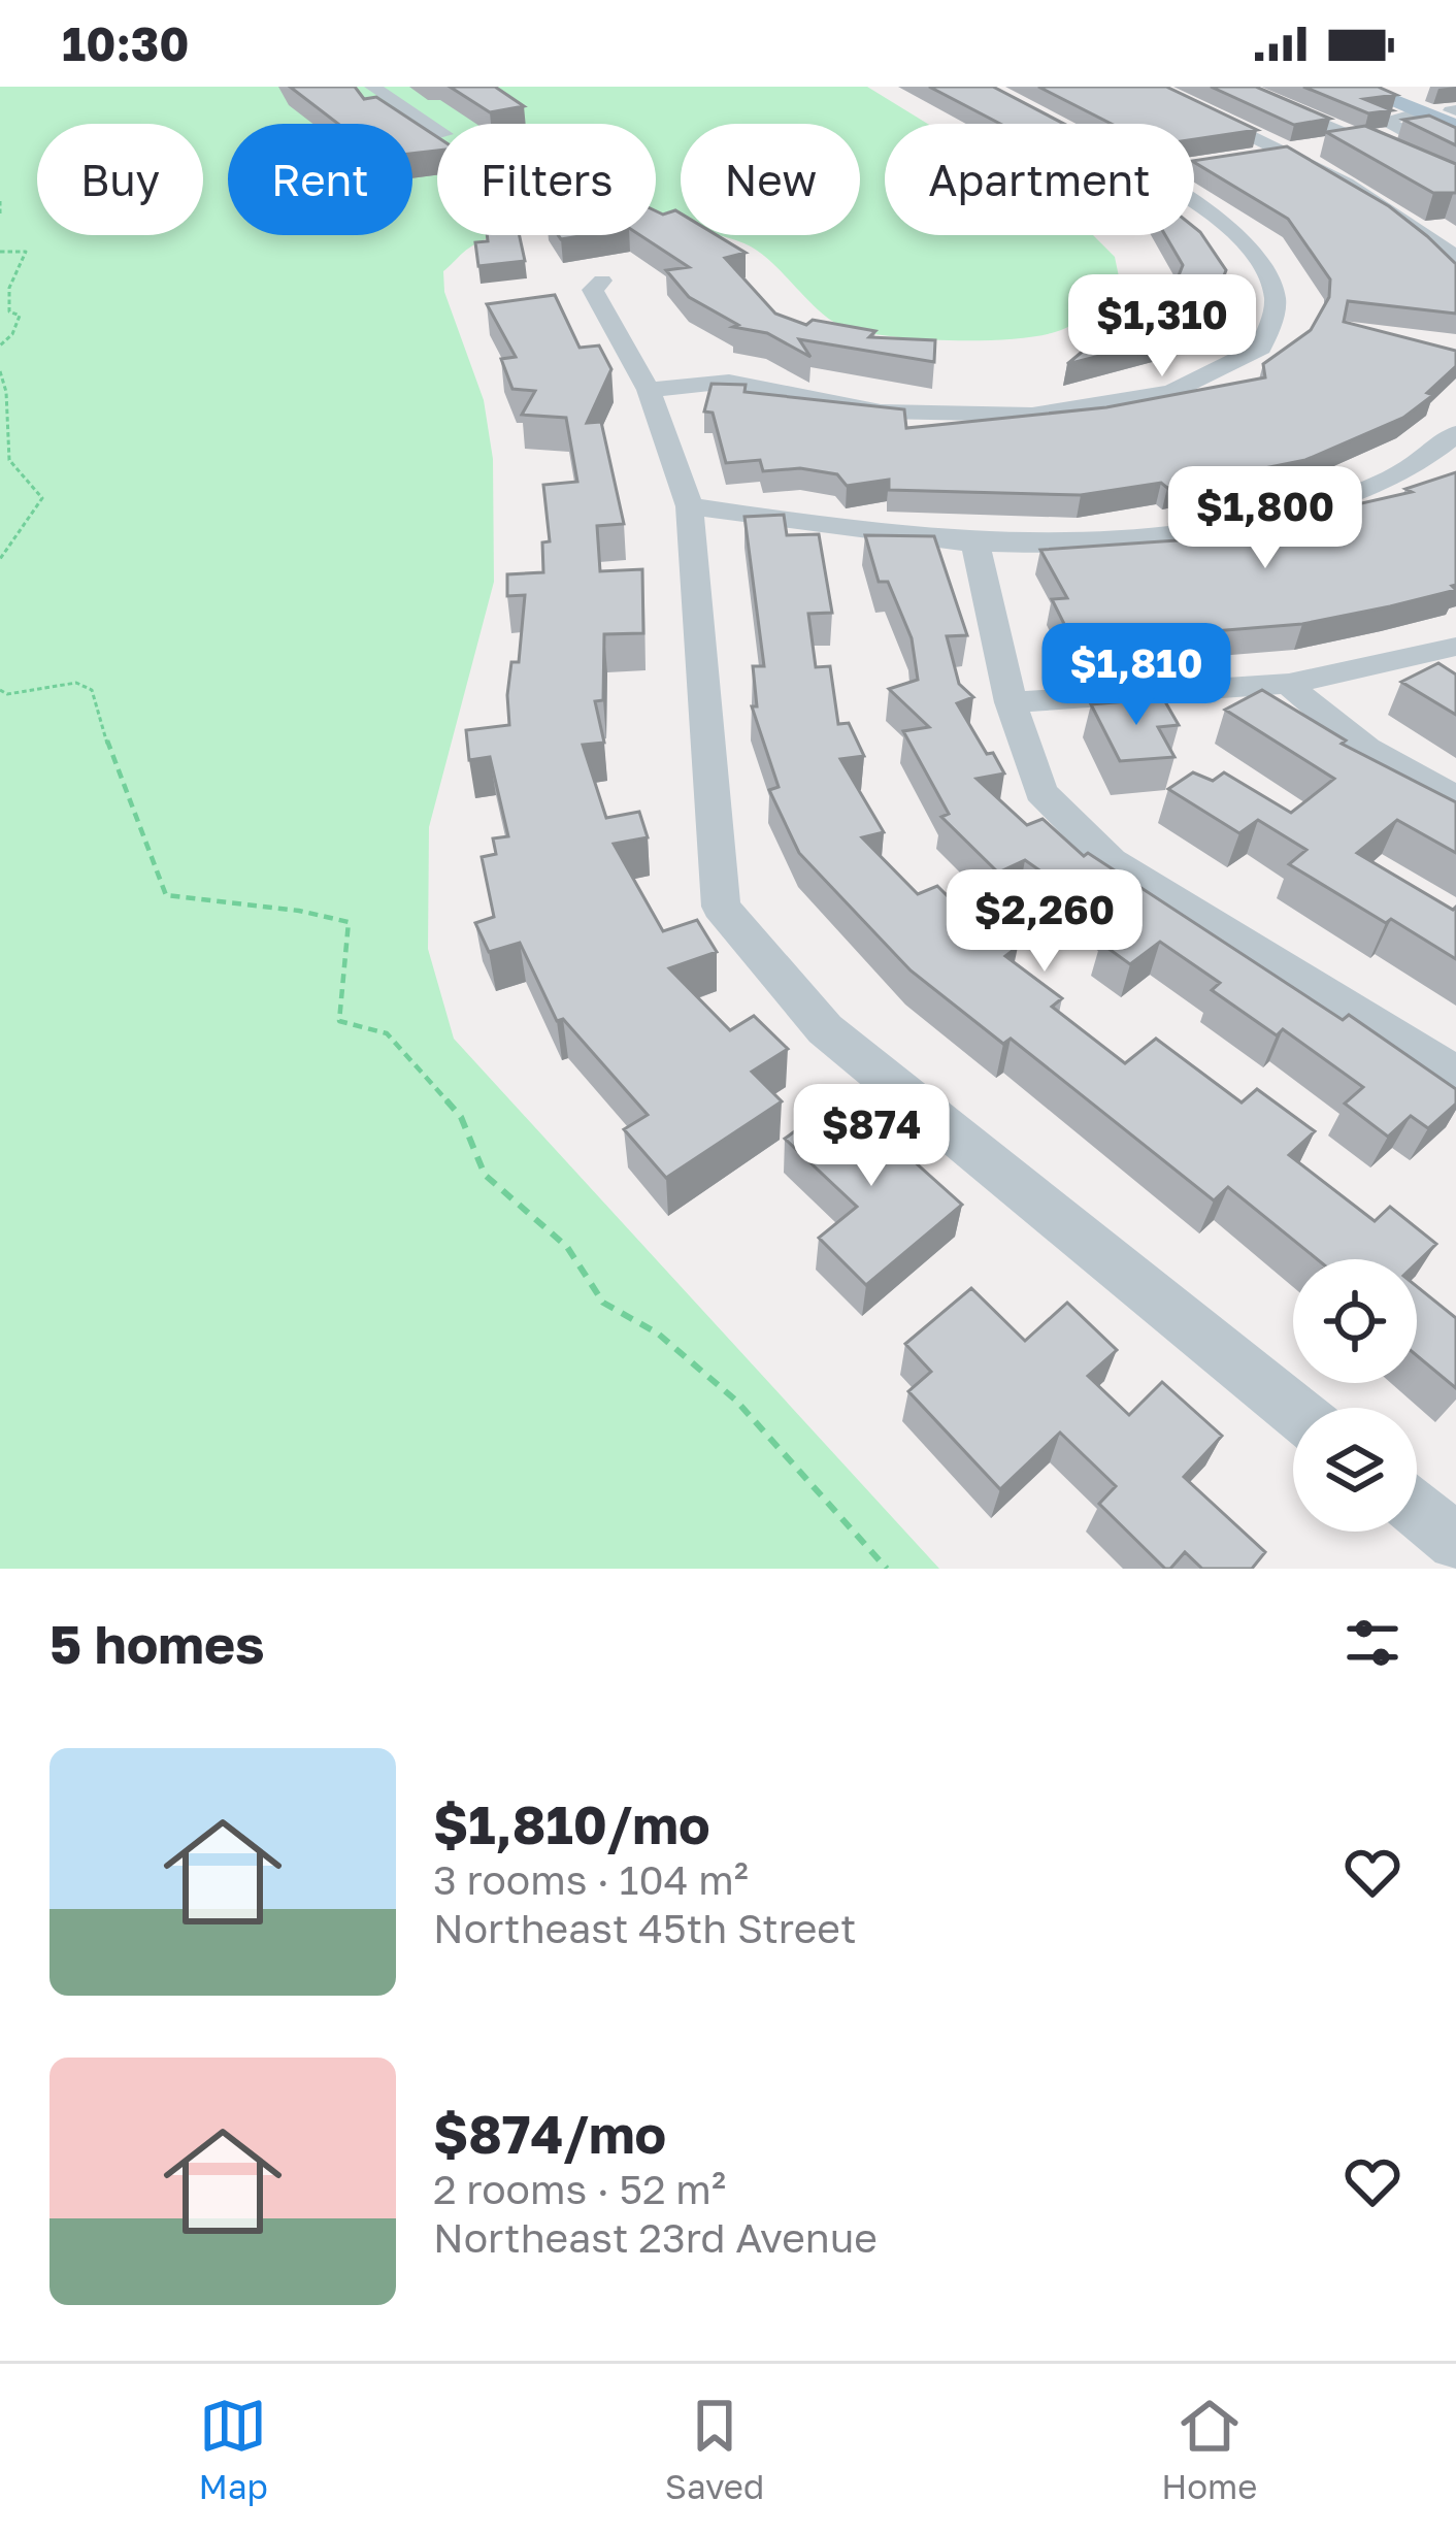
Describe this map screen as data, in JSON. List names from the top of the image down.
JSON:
{
  "page": {
    "status": "10:30",
    "chip": [
      "Buy",
      "Rent",
      "Filters",
      "New",
      "Apartment"
    ],
    "price": [
      "$1,310",
      "$1,800",
      "$1,810",
      "$2,260",
      "$874"
    ],
    "heading": "5 homes",
    "list": [
      {
        "name": "$1,810/mo",
        "note": "3 rooms · 104 m² · Northeast 45th Street"
      },
      {
        "name": "$874/mo",
        "note": "2 rooms · 52 m² · Northeast 23rd Avenue"
      }
    ],
    "tabs": ["Map", "Saved", "Home"]
  }
}
